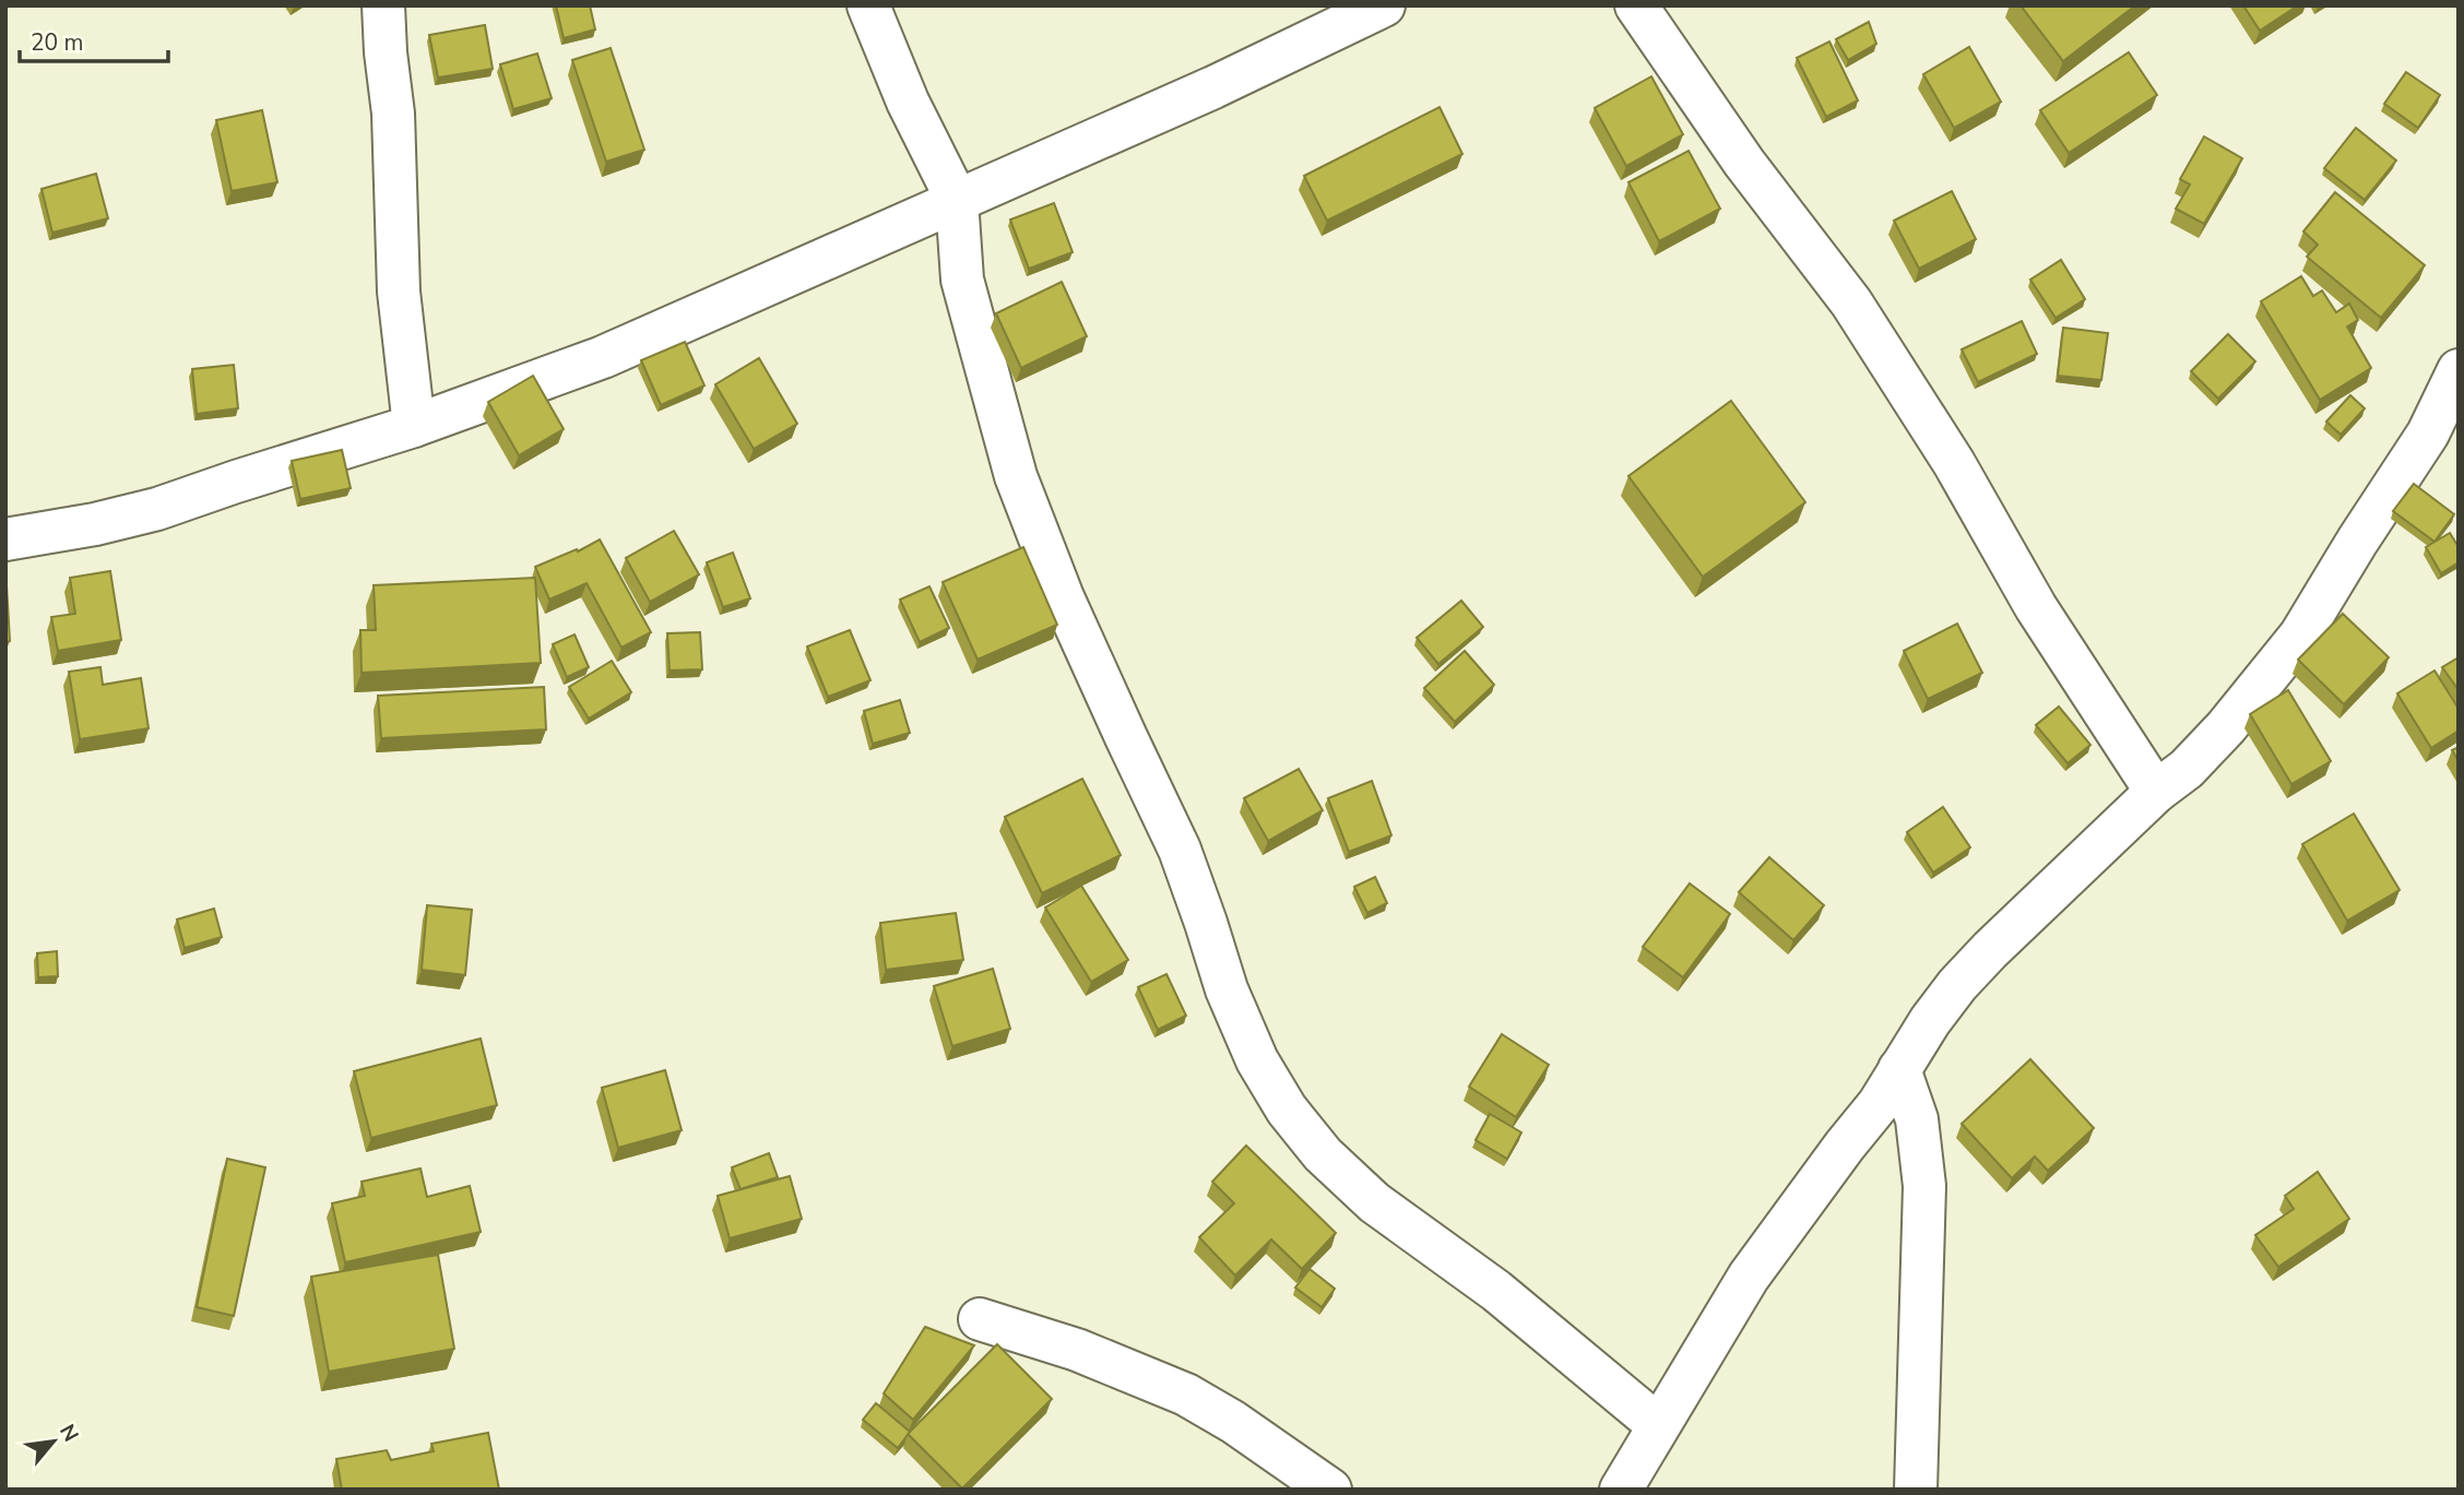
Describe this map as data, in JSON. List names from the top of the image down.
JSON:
{
  "scale_bar": "20 m",
  "north": "top right"
}
